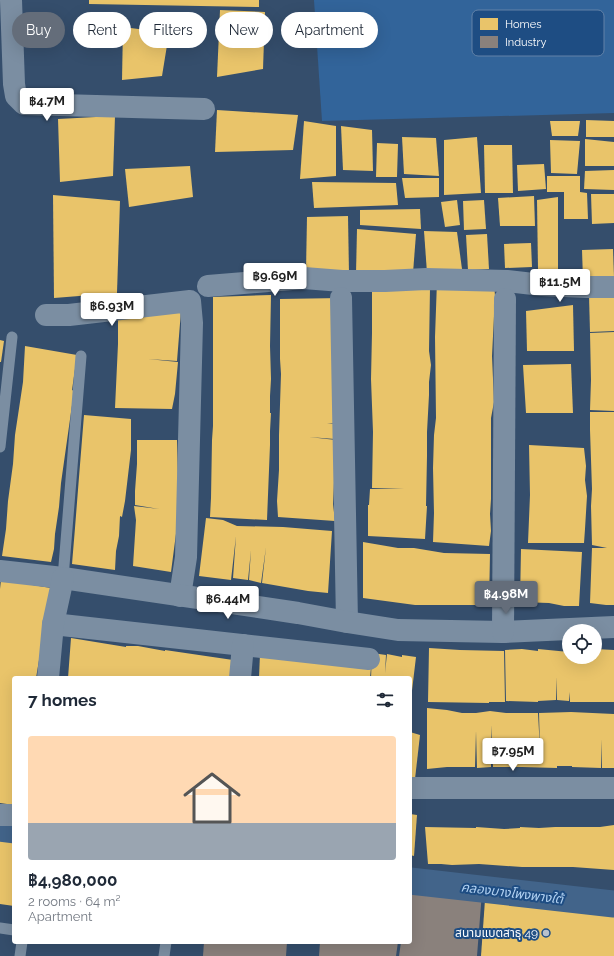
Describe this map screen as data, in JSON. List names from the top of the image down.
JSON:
{
  "water": ["คลองบางโพงพางใต้"],
  "places": ["สนามแบตสาธุ 49"],
  "legend": ["Homes", "Industry"],
  "page": {
    "chip": [
      "Buy",
      "Rent",
      "Filters",
      "New",
      "Apartment"
    ],
    "price": [
      "฿4.7M",
      "฿9.69M",
      "฿11.5M",
      "฿6.93M",
      "฿4.98M",
      "฿6.44M",
      "฿7.95M"
    ],
    "heading": "7 homes",
    "list": [
      {
        "name": "฿4,980,000",
        "note": "2 rooms · 64 m² · Apartment"
      }
    ]
  }
}
